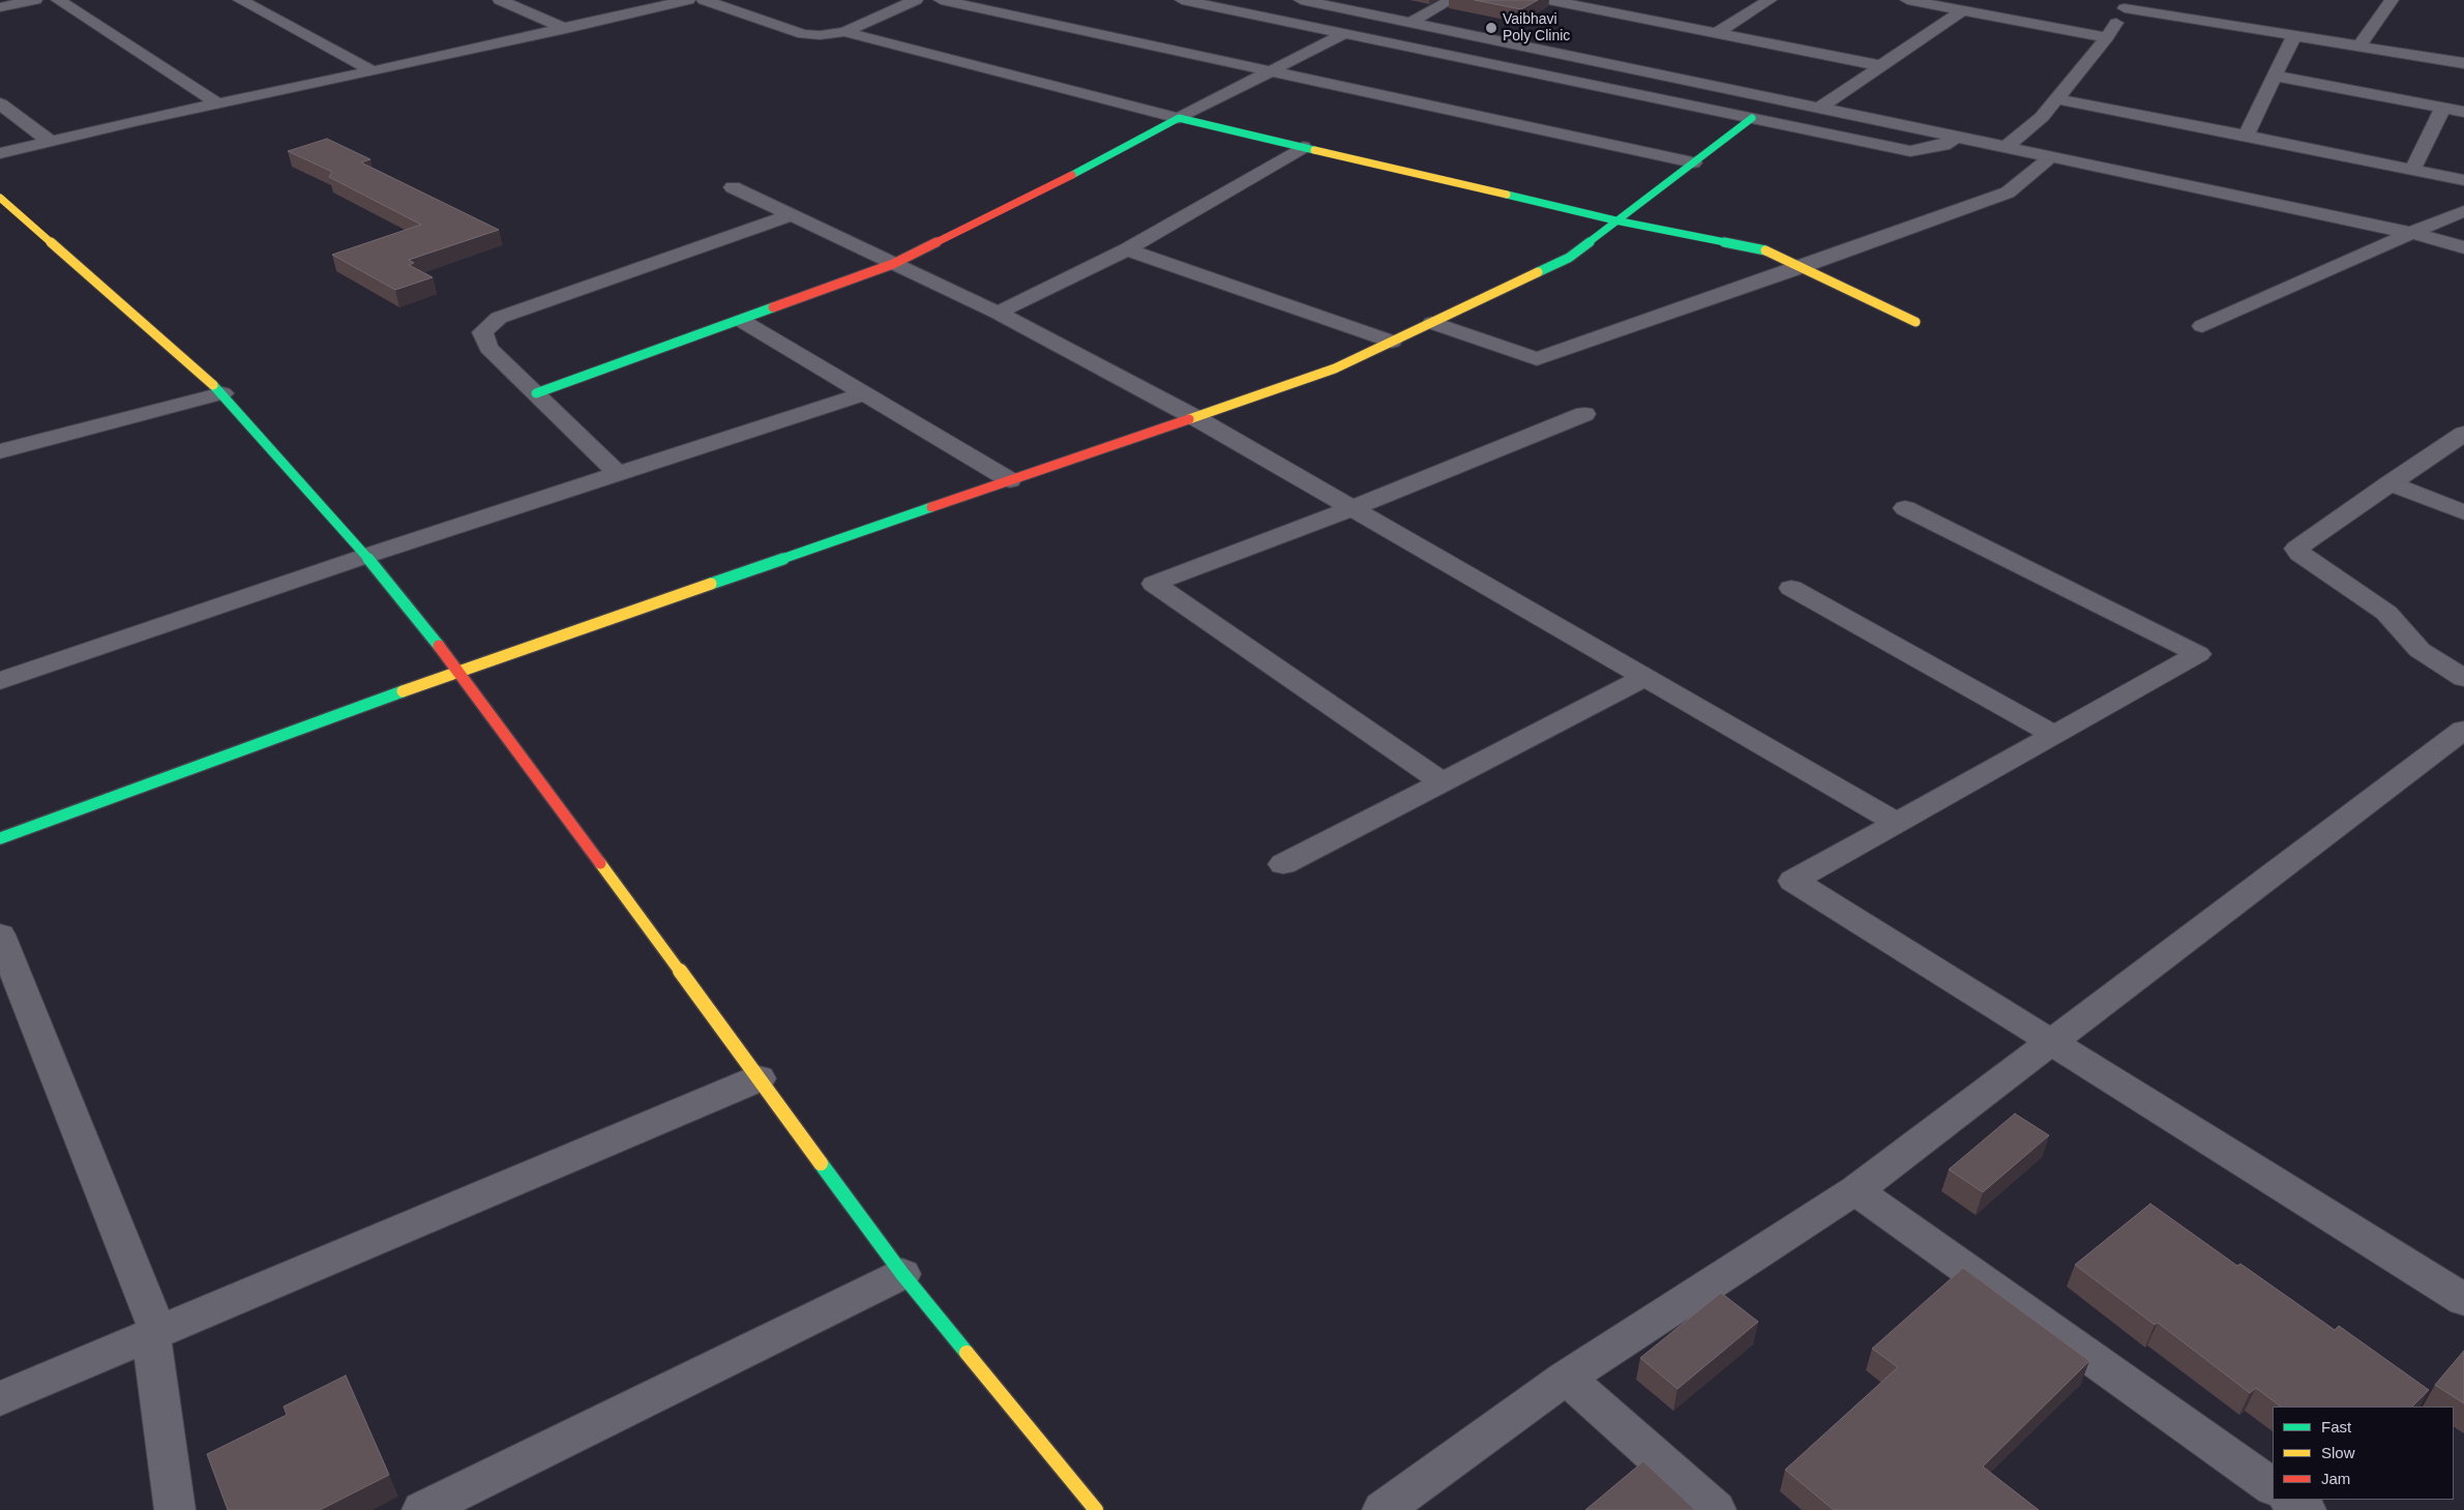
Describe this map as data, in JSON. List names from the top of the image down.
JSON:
{
  "places": ["Vaibhavi Poly Clinic"],
  "legend": ["Fast", "Slow", "Jam"]
}
